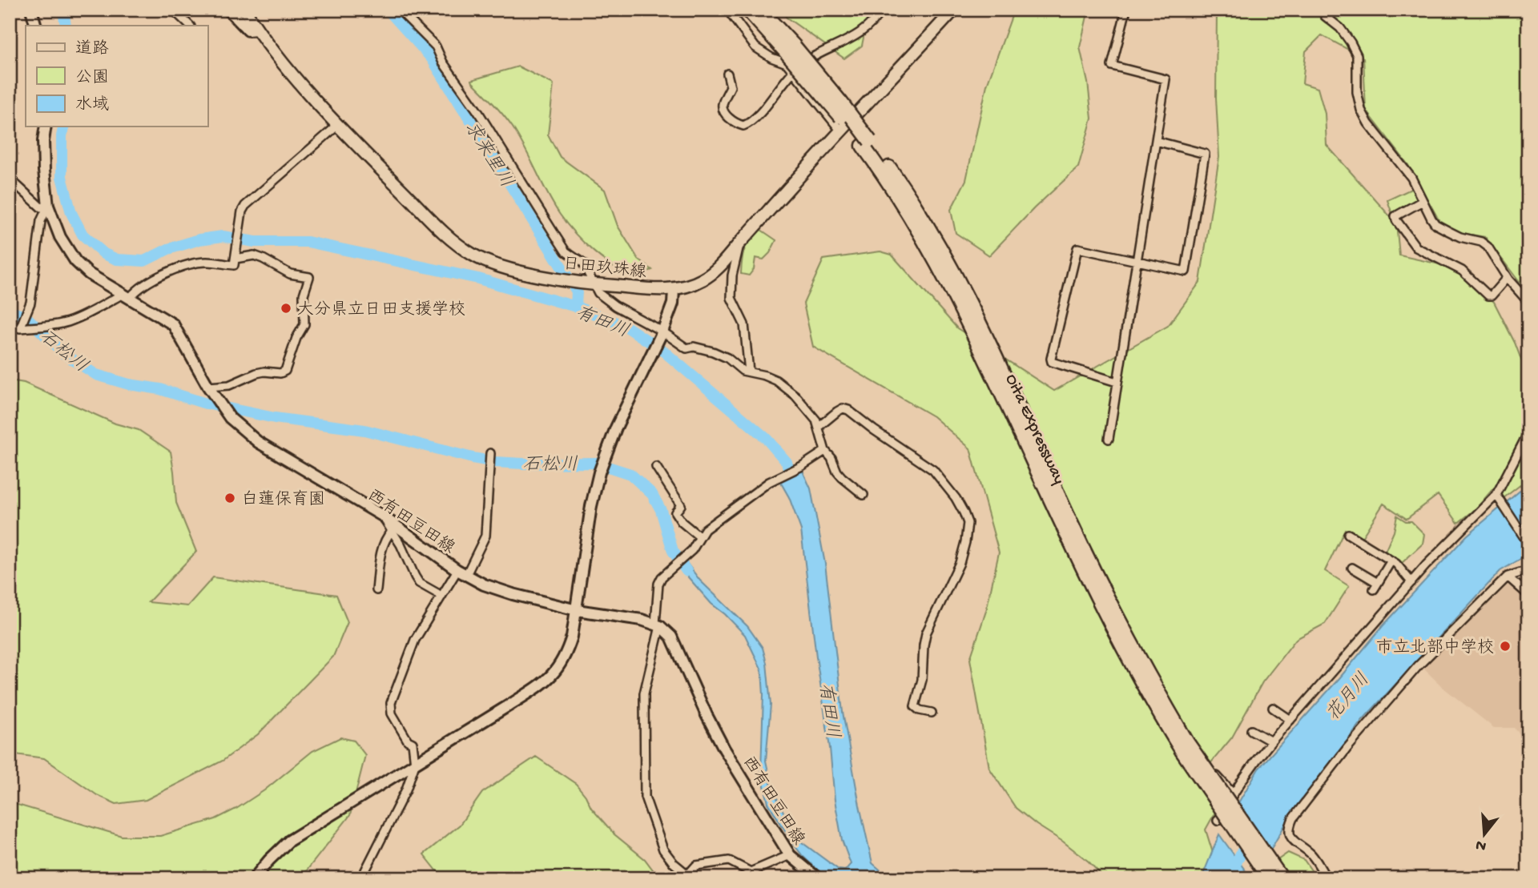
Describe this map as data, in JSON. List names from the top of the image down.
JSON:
{
  "streets": {
    "highway": ["Oita Expressway"],
    "main road": ["日田玖珠線", "西有田豆田線"]
  },
  "water": [
    "求来里川",
    "有田川",
    "石松川",
    "花月川"
  ],
  "places": ["大分県立日田支援学校", "白蓮保育園", "市立北部中学校"],
  "legend": ["道路", "公園", "水域"],
  "north": "bottom"
}
